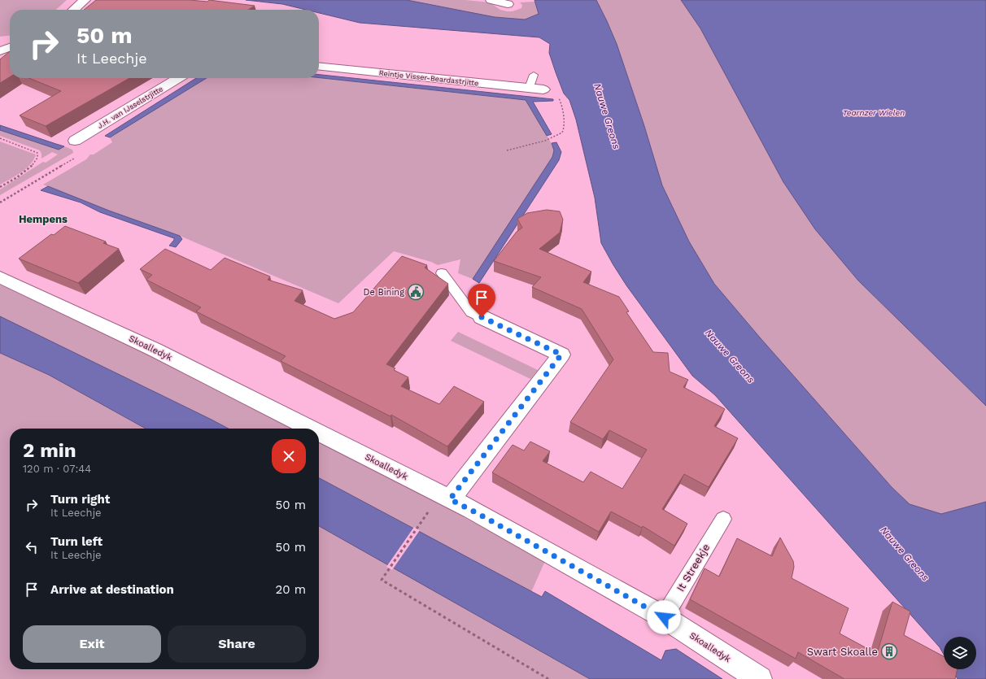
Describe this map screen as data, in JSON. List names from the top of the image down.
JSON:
{
  "streets": {
    "street": ["Reintje Visser-Beardastrjitte", "J.H. van IJsselstrjitte", "Skoalledyk"],
    "lane": ["It Streekje"]
  },
  "crossings": [
    ["Skoalledyk", "It Streekje"]
  ],
  "districts": ["Hempens"],
  "water": ["Tearnzer Wielen", "Nauwe Greons"],
  "places": {
    "public building": ["De Bining"],
    "building": ["Swart Skoalle"]
  },
  "page": {
    "turn": ["50 m", "It Leechje"],
    "heading": ["2 min", "120 m · 07:44"],
    "list": [
      {
        "name": "Turn right",
        "note": "It Leechje",
        "value": "50 m"
      },
      {
        "name": "Turn left",
        "note": "It Leechje",
        "value": "50 m"
      },
      {
        "name": "Arrive at destination",
        "value": "20 m"
      }
    ],
    "buttons": ["Exit", "Share"]
  }
}
